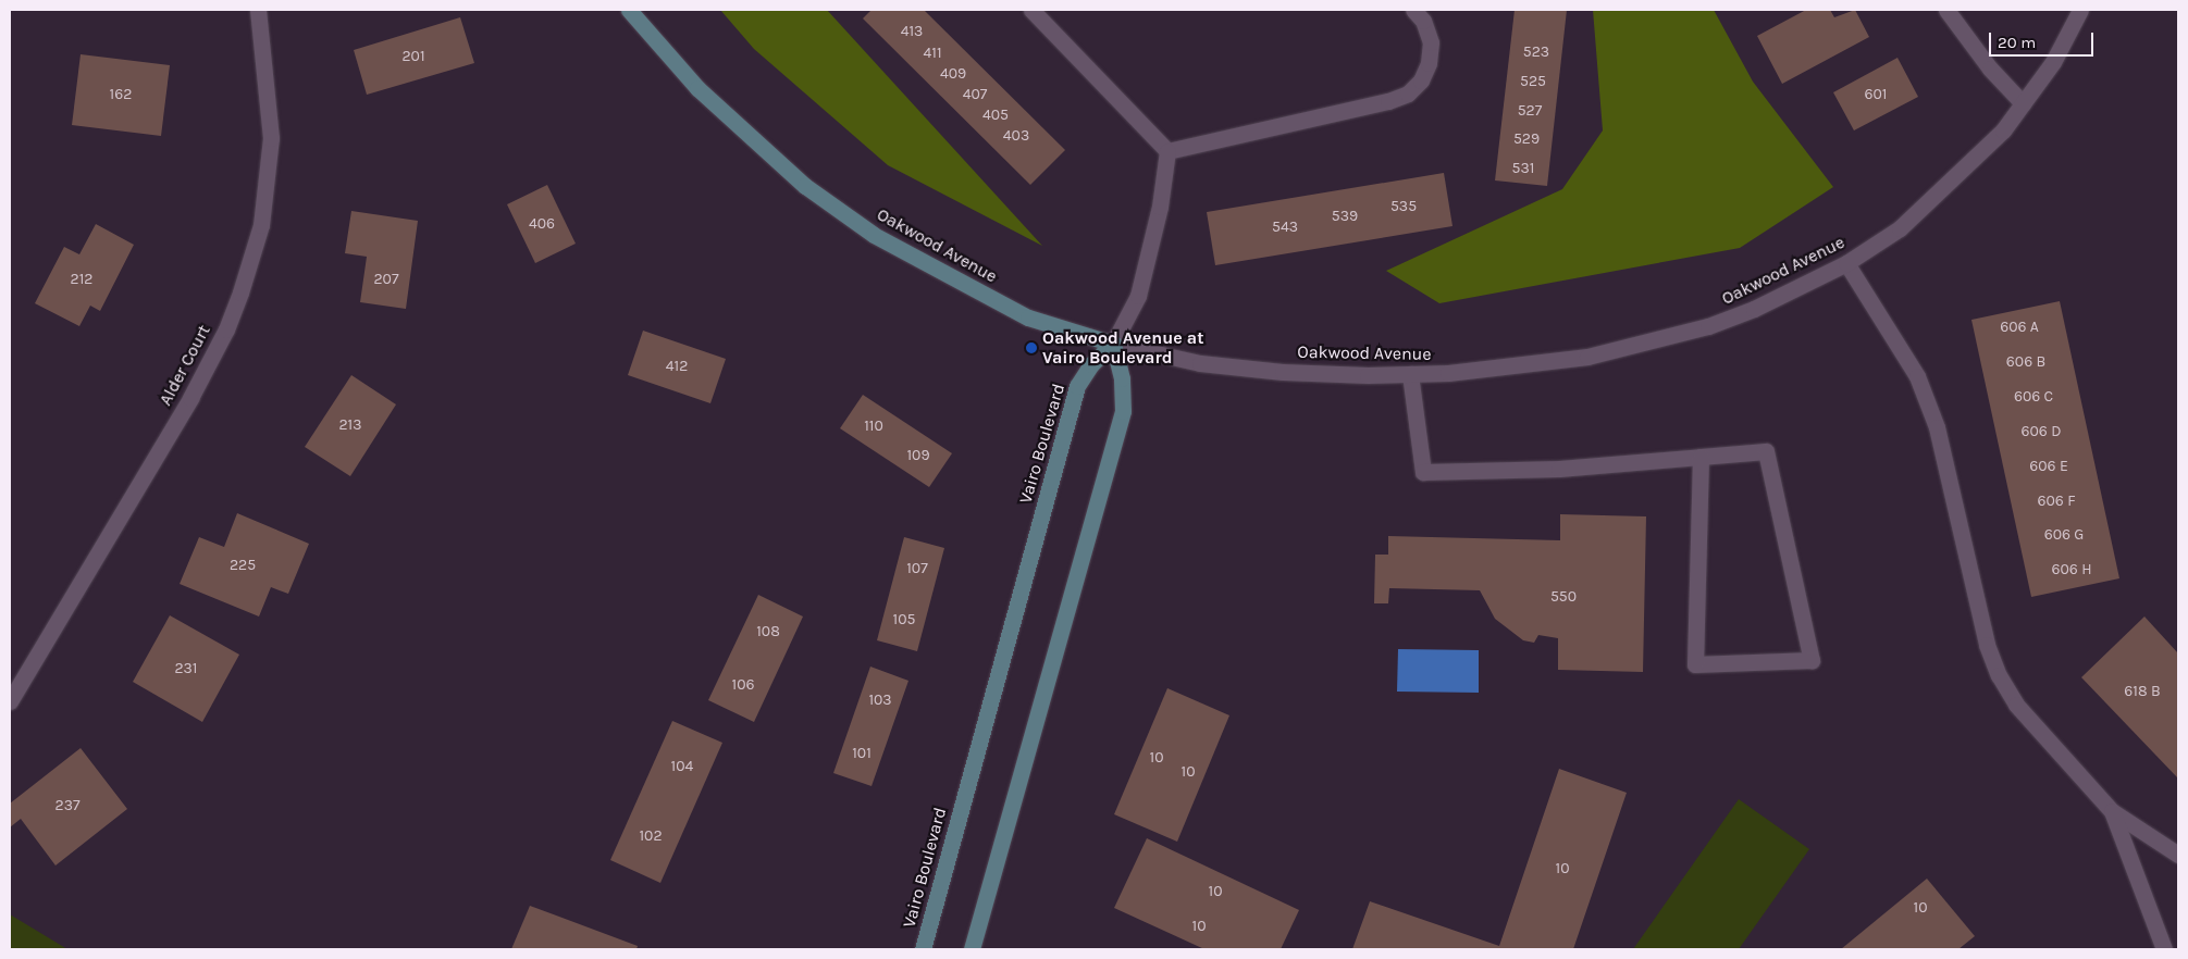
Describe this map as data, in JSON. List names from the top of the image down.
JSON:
{
  "streets": {
    "street": ["Oakwood Avenue", "Alder Court", "Vairo Boulevard"]
  },
  "crossings": [
    ["Oakwood Avenue", "Vairo Boulevard"]
  ],
  "places": ["Oakwood Avenue at Vairo Boulevard"],
  "house_numbers": [
    "413",
    "523",
    "411",
    "201",
    "409",
    "525",
    "162",
    "407",
    "601",
    "527",
    "405",
    "403",
    "529",
    "531",
    "535",
    "539",
    "406",
    "543",
    "212",
    "207",
    "606 A",
    "606 B",
    "412",
    "606 C",
    "213",
    "110",
    "606 D",
    "109",
    "606 E",
    "606 F",
    "606 G",
    "225",
    "107",
    "606 H",
    "550",
    "105",
    "108",
    "231",
    "106",
    "618 B",
    "103",
    "101",
    "10",
    "104",
    "10",
    "237",
    "102",
    "10",
    "10",
    "10",
    "10"
  ],
  "scale_bar": "20 m"
}
